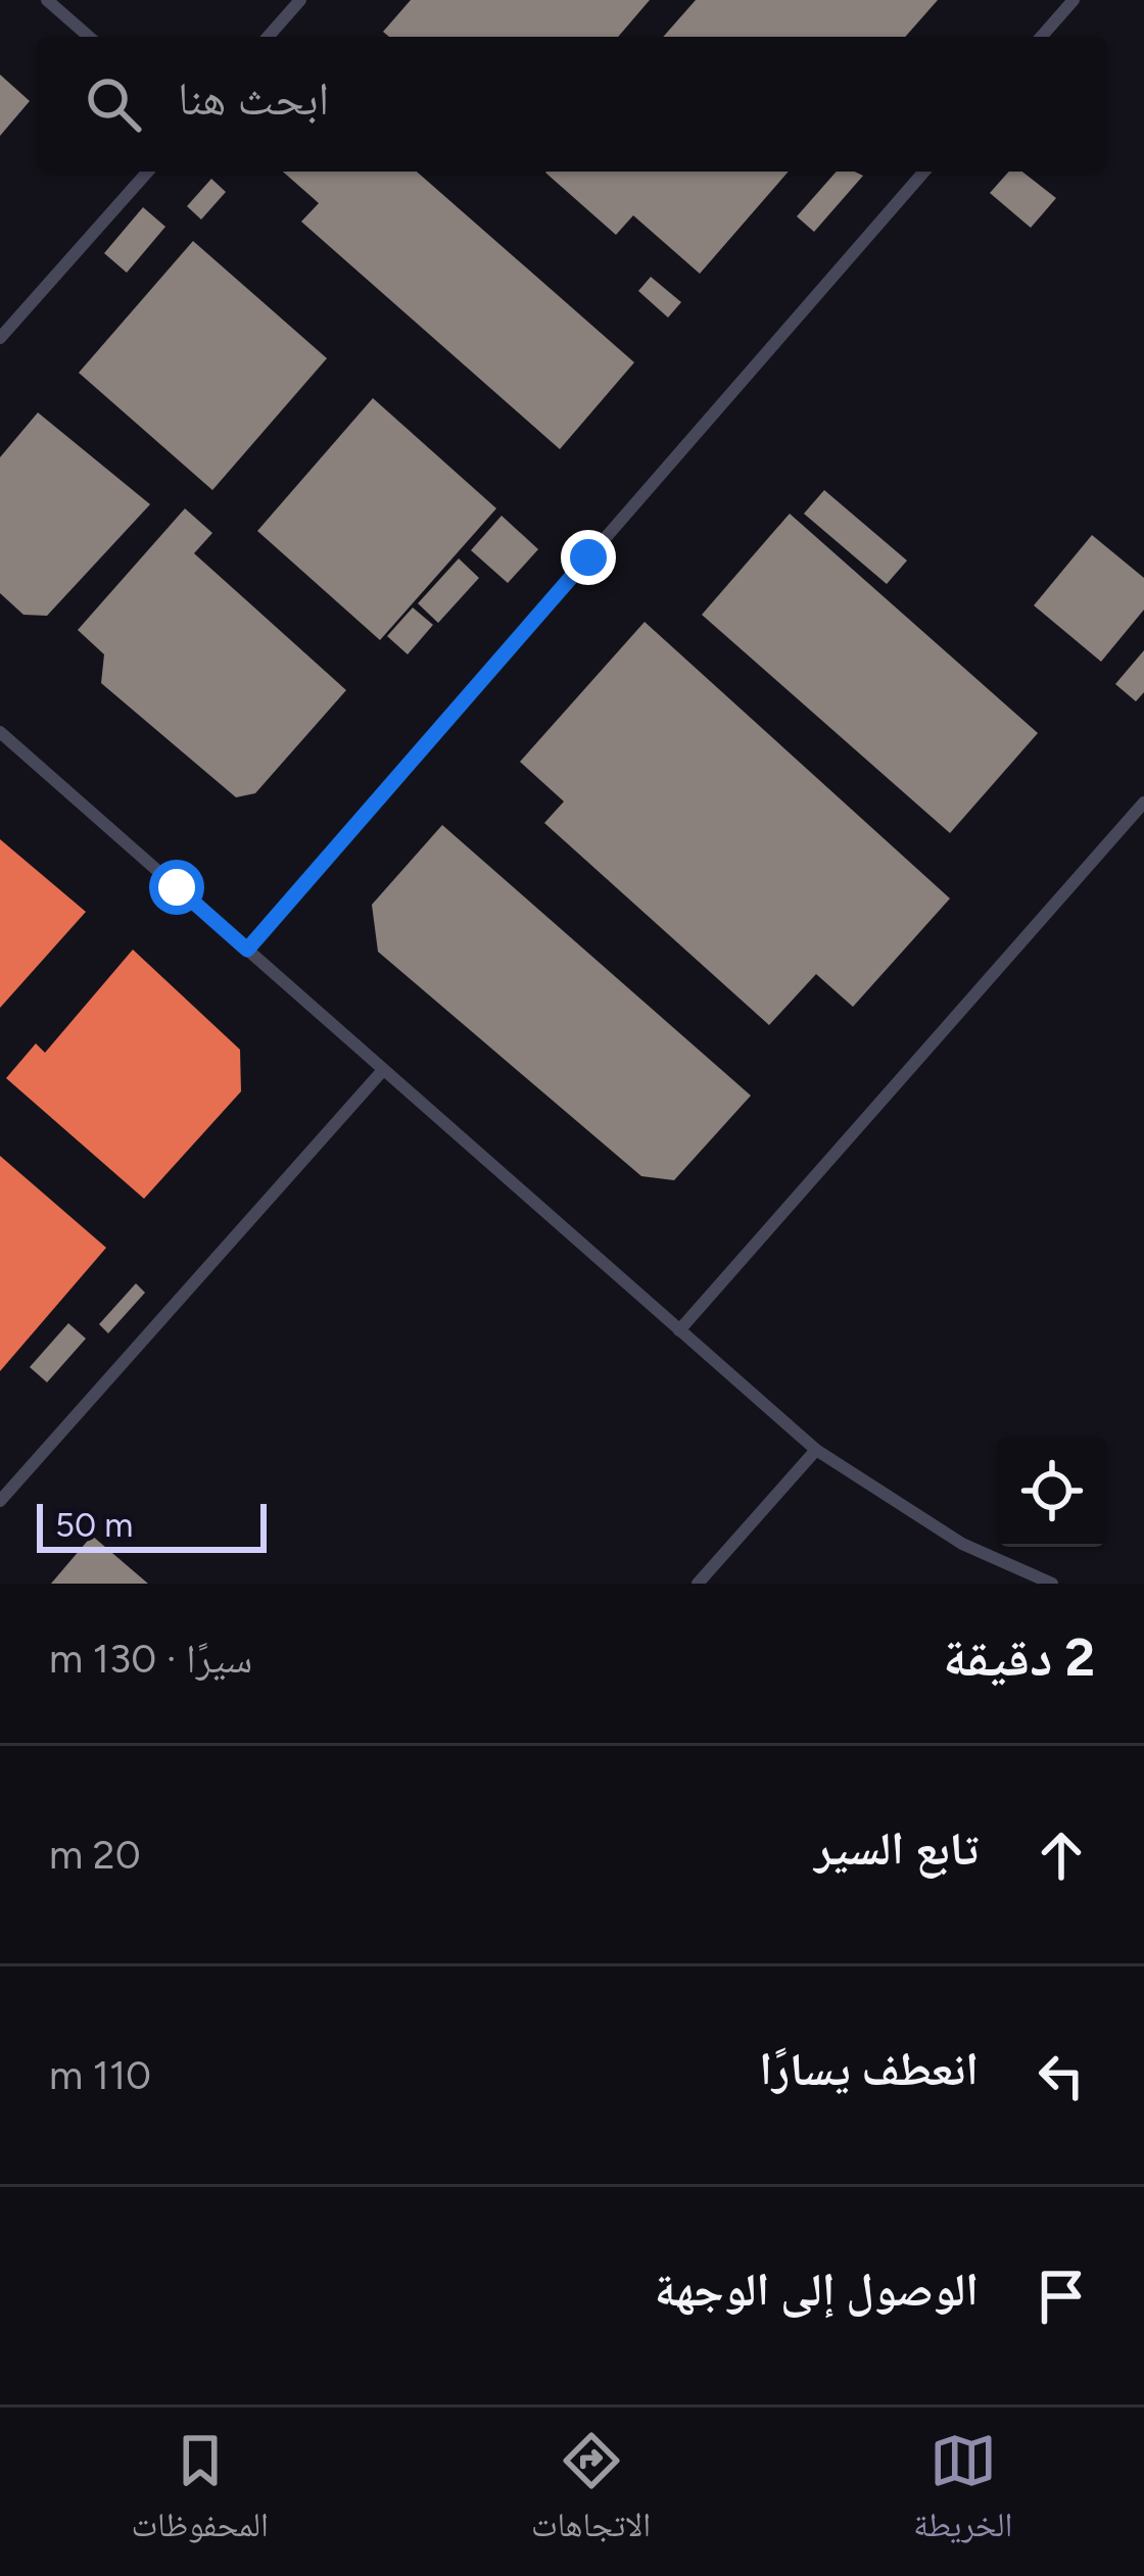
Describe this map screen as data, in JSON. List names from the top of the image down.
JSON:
{
  "scale_bar": "50 m",
  "page": {
    "search": "ابحث هنا",
    "scale": "50 m",
    "heading": ["2 دقيقة", "سيرًا · 130 m"],
    "list": [
      ["تابع السير", "20 m"],
      ["انعطف يسارًا", "110 m"],
      "الوصول إلى الوجهة"
    ],
    "nav": ["الخريطة", "الاتجاهات", "المحفوظات"]
  }
}
